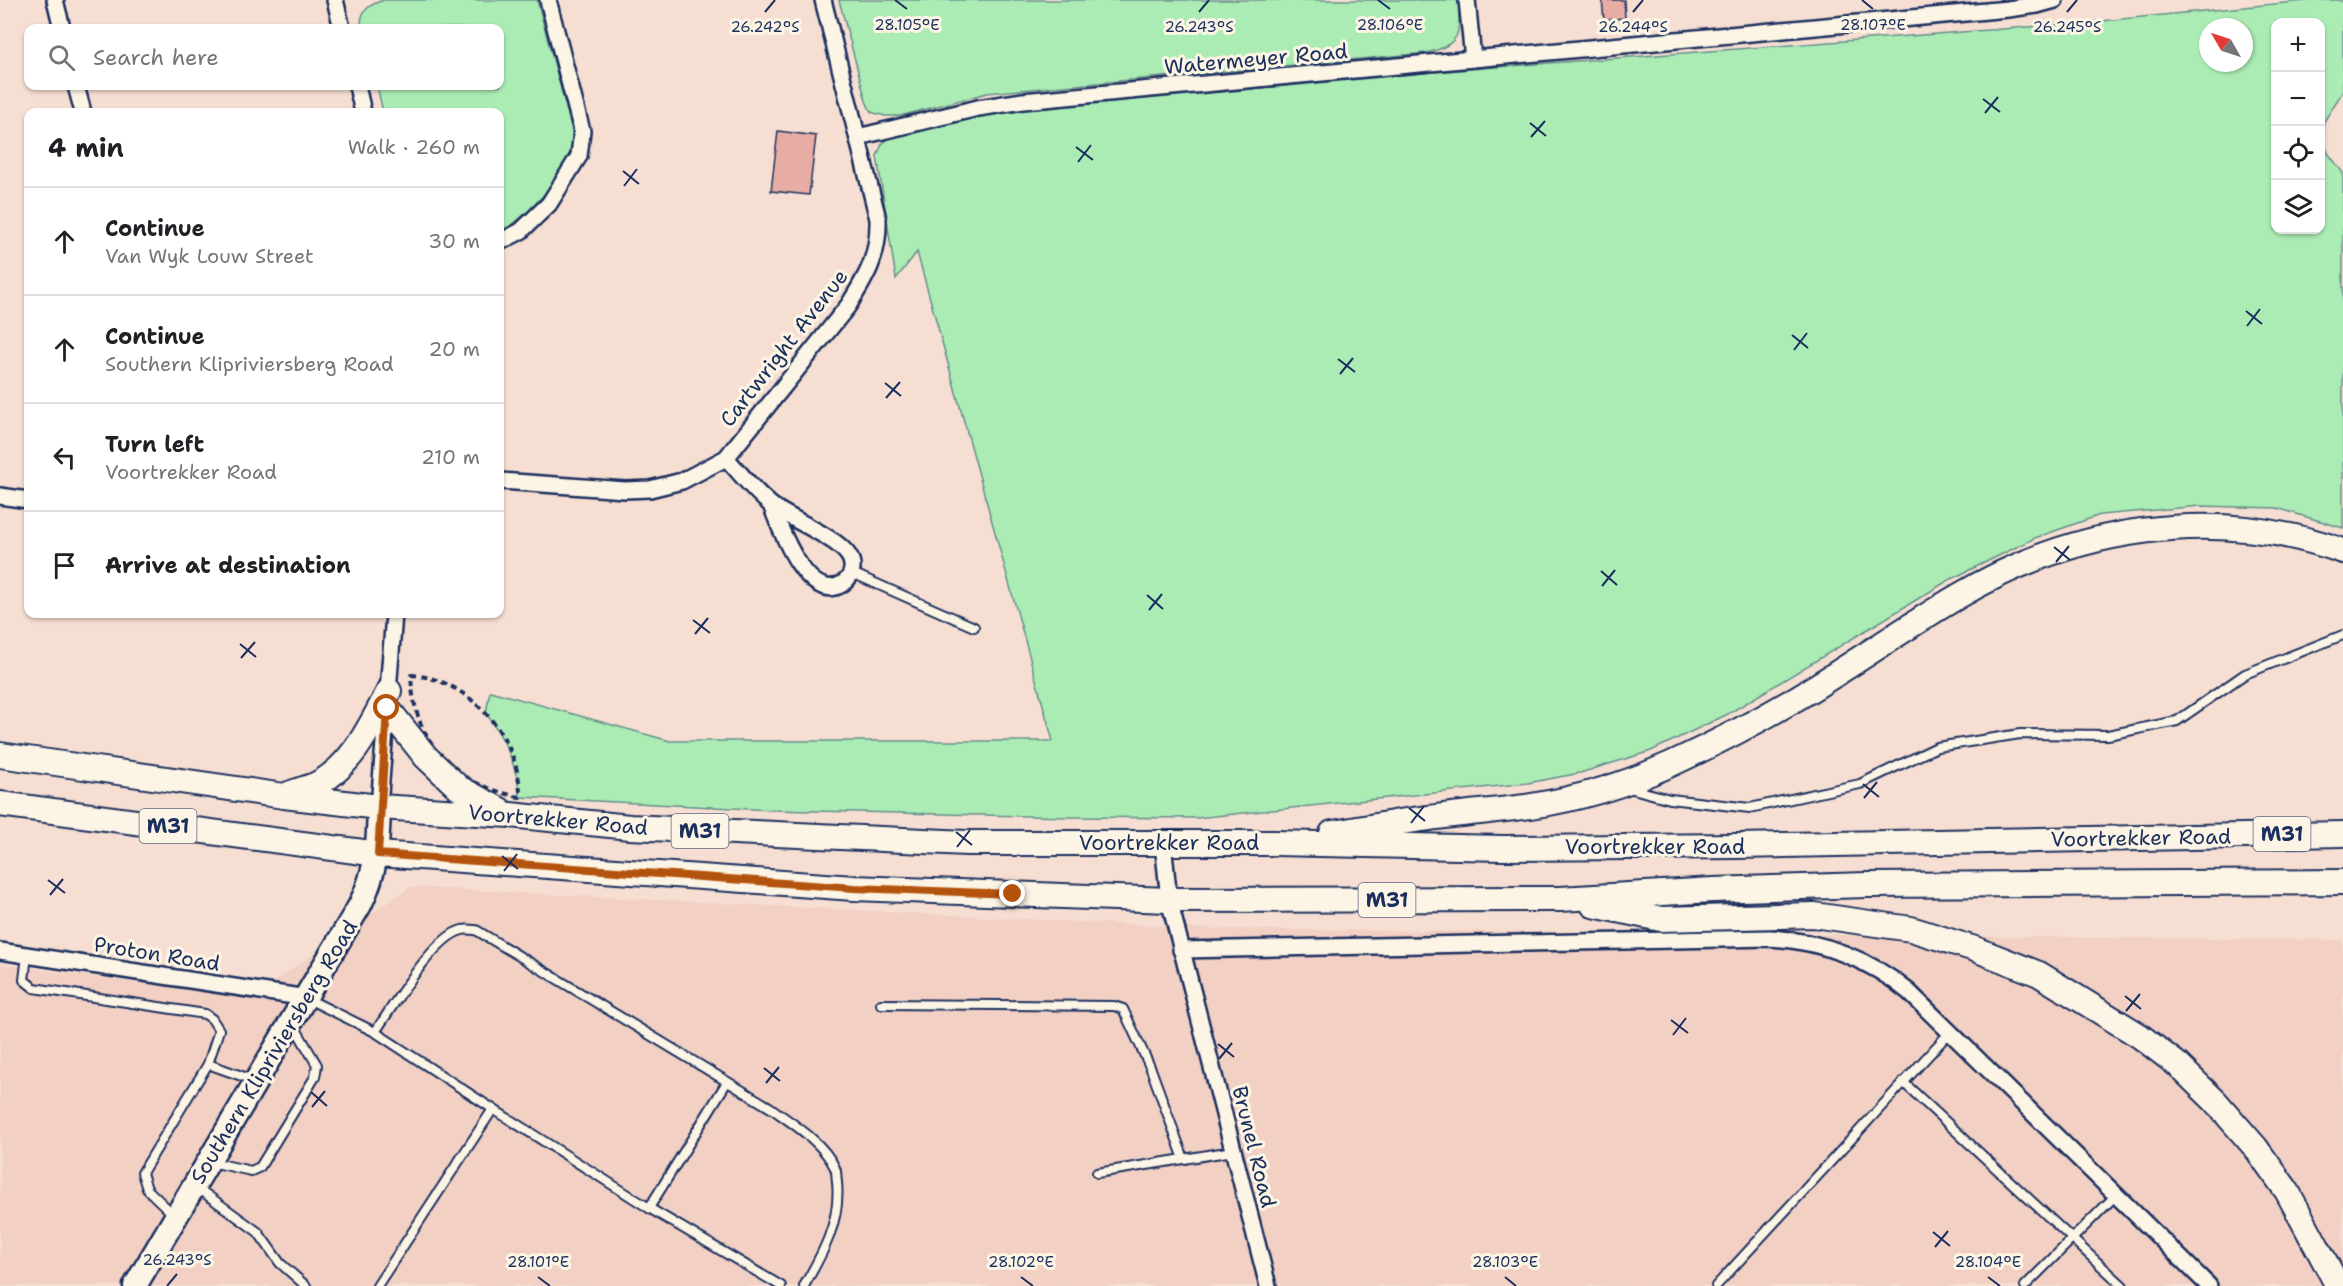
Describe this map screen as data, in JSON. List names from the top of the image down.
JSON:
{
  "streets": {
    "main road": ["Voortrekker Road", "M31", "Southern Klipriviersberg Road"],
    "street": [
      "Watermeyer Road",
      "Cartwright Avenue",
      "Proton Road",
      "Brunel Road"
    ]
  },
  "crossings": [
    ["Watermeyer Road", "Cartwright Avenue"],
    ["Voortrekker Road", "Southern Klipriviersberg Road"],
    ["Voortrekker Road", "Brunel Road"],
    ["Proton Road", "Southern Klipriviersberg Road"]
  ],
  "north": "top left",
  "page": {
    "map_buttons": ["+", "−"],
    "search": "Search here",
    "heading": ["4 min", "Walk · 260 m"],
    "list": [
      ["Continue", "Van Wyk Louw Street", "30 m"],
      ["Continue", "Southern Klipriviersberg Road", "20 m"],
      ["Turn left", "Voortrekker Road", "210 m"],
      "Arrive at destination"
    ]
  },
  "coordinates": [
    "28.107°E",
    "28.105°E",
    "28.106°E",
    "26.242°S",
    "26.243°S",
    "26.244°S",
    "26.245°S",
    "28.101°E",
    "28.102°E",
    "28.103°E",
    "28.104°E"
  ]
}
